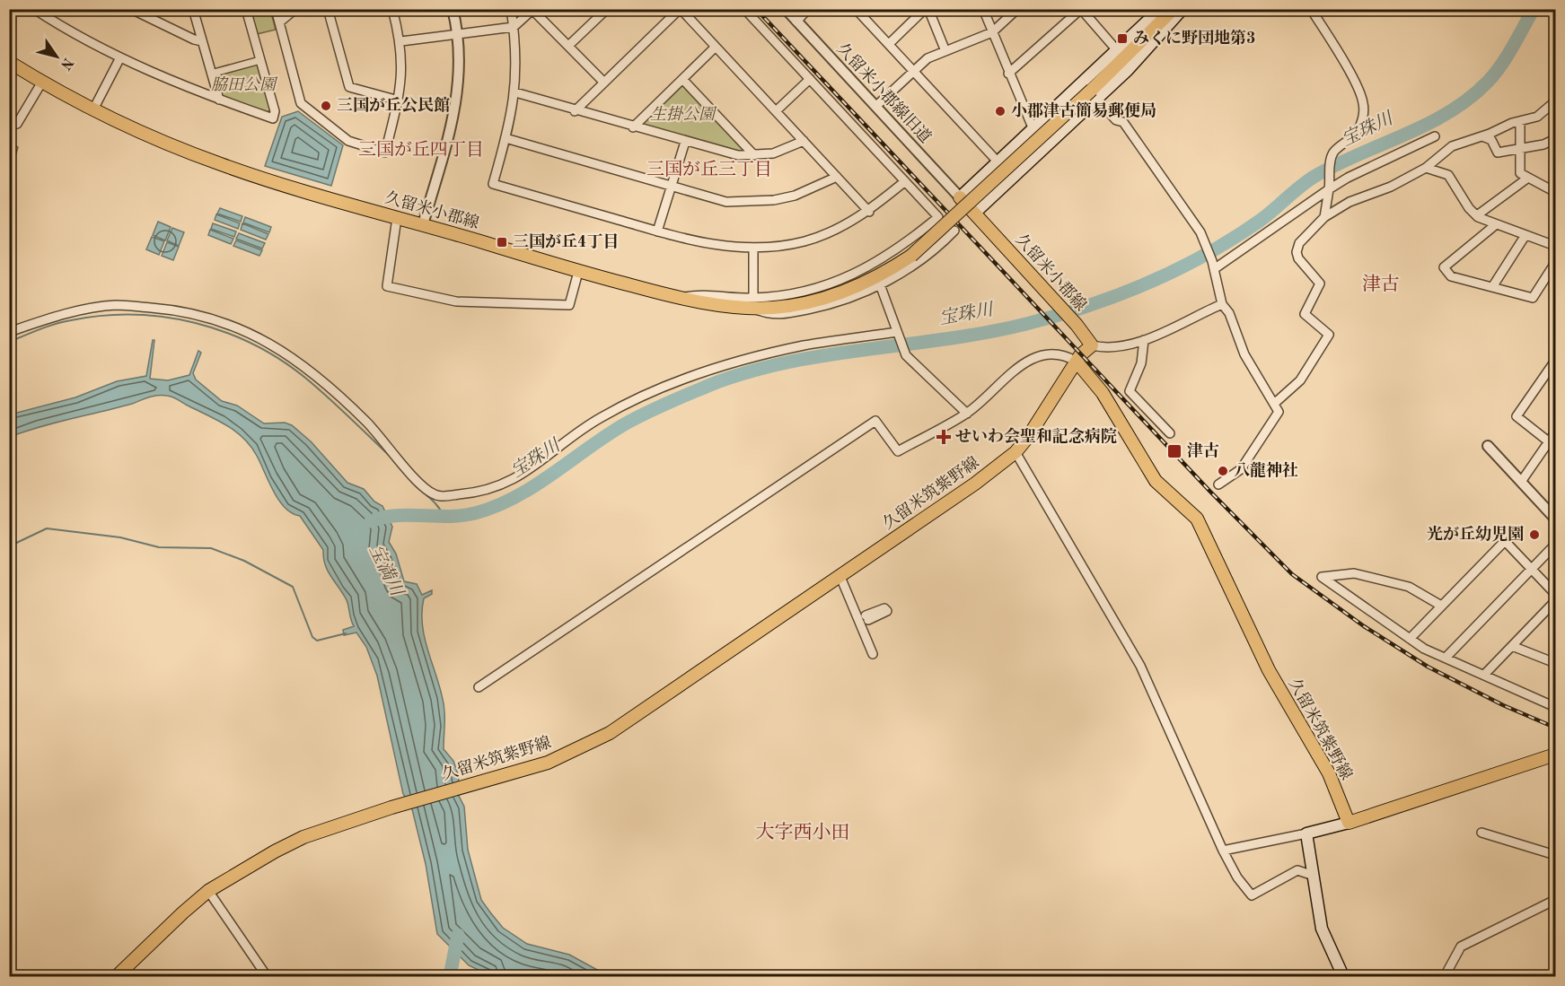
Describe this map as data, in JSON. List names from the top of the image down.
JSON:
{
  "streets": {
    "main road": ["久留米小郡線", "久留米筑紫野線"],
    "street": ["久留米小郡線旧道"]
  },
  "crossings": [
    ["久留米小郡線旧道", "久留米小郡線"]
  ],
  "districts": [
    "三国が丘四丁目",
    "三国が丘三丁目",
    "津古",
    "大字西小田"
  ],
  "water": ["宝珠川", "宝満川"],
  "parks": ["脇田公園", "生掛公園"],
  "places": {
    "transit": ["みくに野団地第3", "三国が丘4丁目", "津古"],
    "other": [
      "三国が丘公民館",
      "小郡津古簡易郵便局",
      "八龍神社",
      "光が丘幼児園"
    ],
    "health": ["せいわ会聖和記念病院"]
  },
  "north": "bottom right"
}
